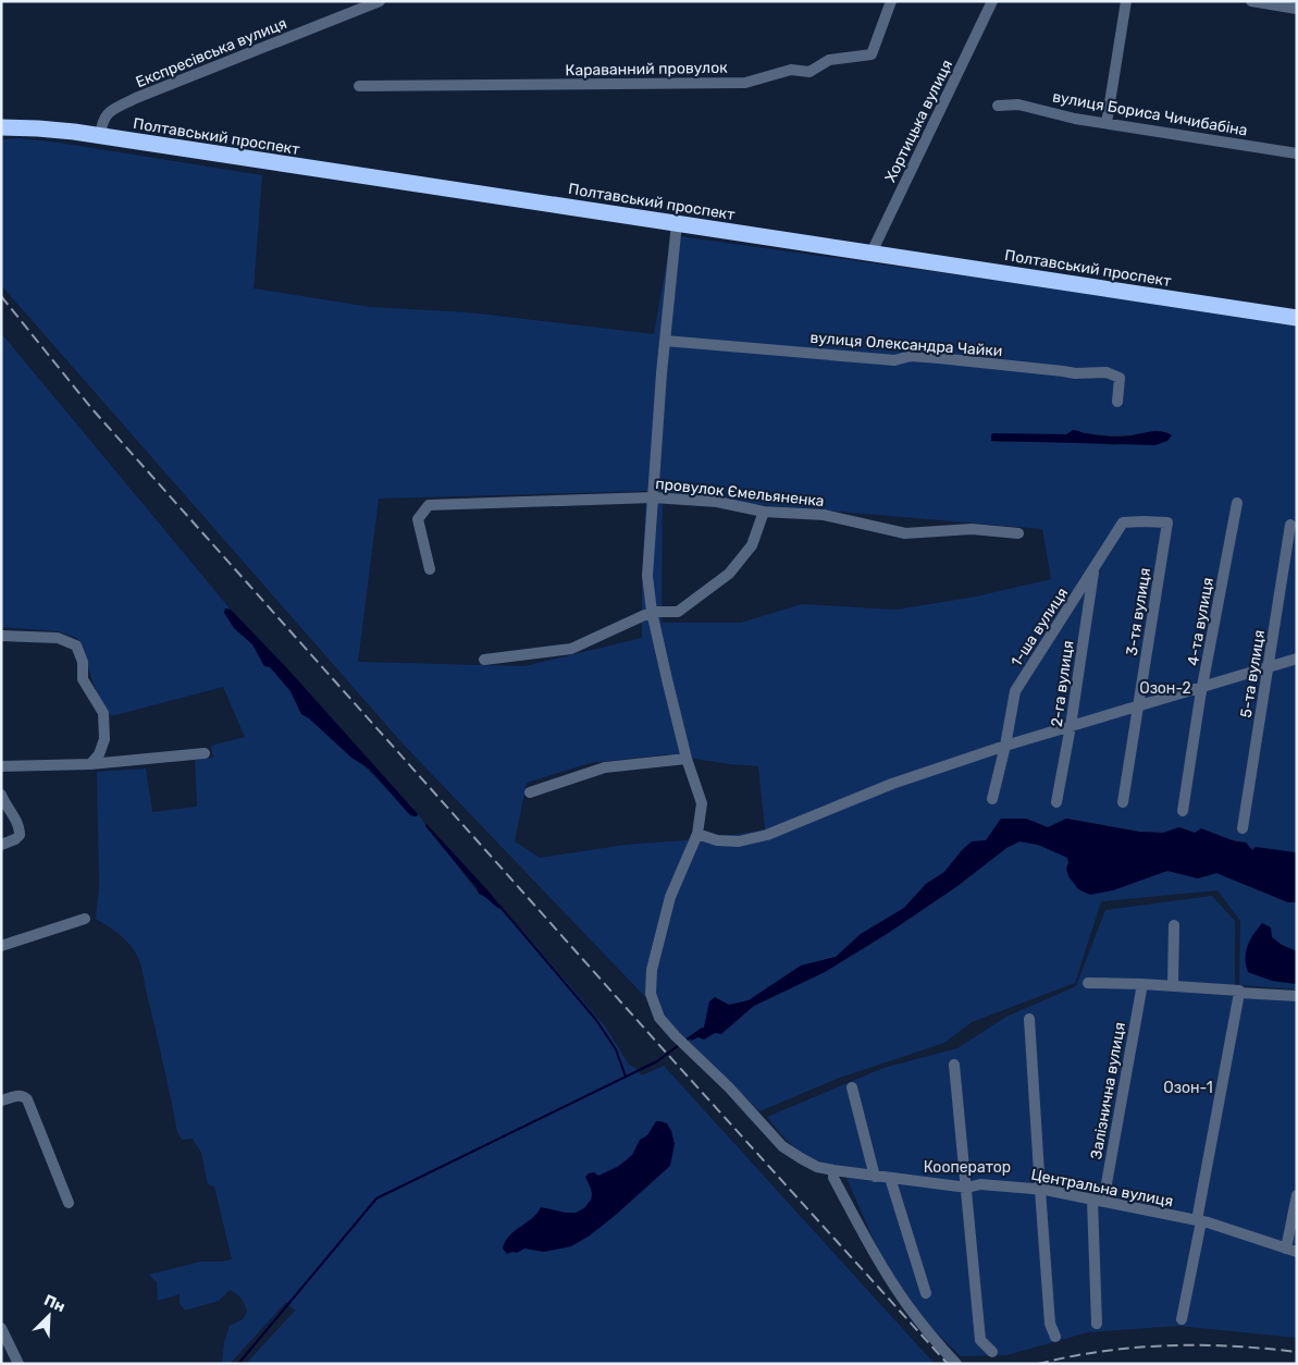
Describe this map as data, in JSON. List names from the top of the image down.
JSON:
{
  "streets": {
    "highway": ["Полтавський проспект"],
    "street": [
      "Експресівська вулиця",
      "Караванний провулок",
      "вулиця Бориса Чичибабіна",
      "Хортицька вулиця",
      "вулиця Олександра Чайки",
      "провулок Ємельяненка",
      "3-тя вулиця",
      "4-та вулиця",
      "1-ша вулиця",
      "5-та вулиця",
      "2-га вулиця",
      "Залізнична вулиця",
      "Центральна вулиця"
    ]
  },
  "crossings": [
    ["Експресівська вулиця", "Полтавський проспект"],
    ["Хортицька вулиця", "Полтавський проспект"],
    ["Полтавський проспект", "Центральна вулиця"],
    ["вулиця Олександра Чайки", "Центральна вулиця"],
    ["провулок Ємельяненка", "Центральна вулиця"],
    ["3-тя вулиця", "1-ша вулиця"],
    ["1-ша вулиця", "2-га вулиця"],
    ["Залізнична вулиця", "Центральна вулиця"]
  ],
  "parks": ["Озон-2", "Озон-1", "Кооператор"],
  "north": "top right"
}
